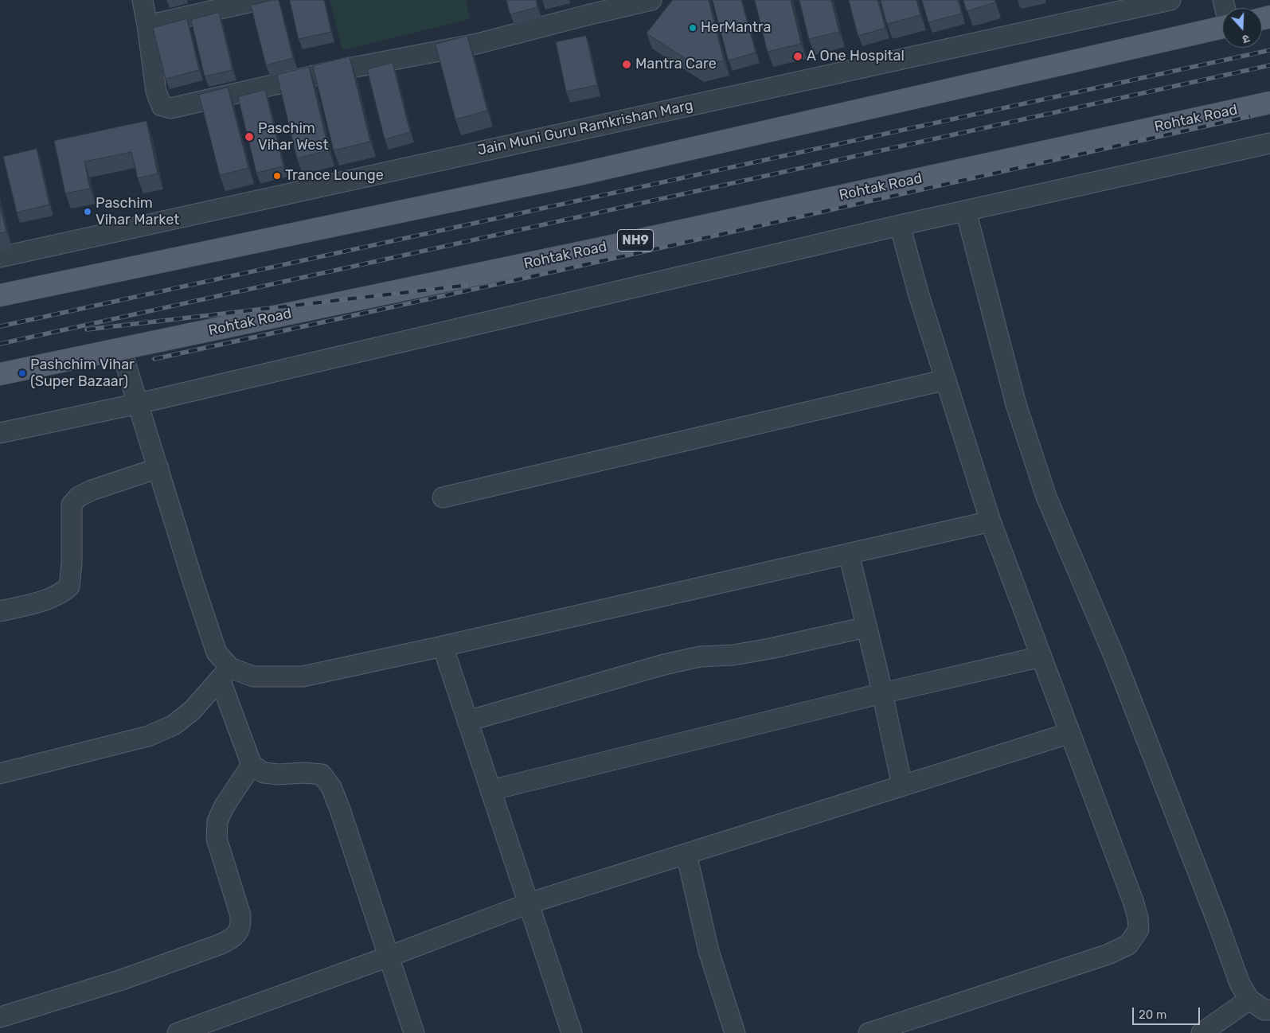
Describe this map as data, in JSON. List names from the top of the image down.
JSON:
{
  "streets": {
    "main road": ["Rohtak Road", "NH9"],
    "street": ["Jain Muni Guru Ramkrishan Marg"]
  },
  "places": [
    "HerMantra",
    "A One Hospital",
    "Mantra Care",
    "Paschim Vihar West",
    "Trance Lounge",
    "Paschim Vihar Market",
    "Pashchim Vihar (Super Bazaar)"
  ],
  "scale_bar": "20 m",
  "north": "bottom"
}
